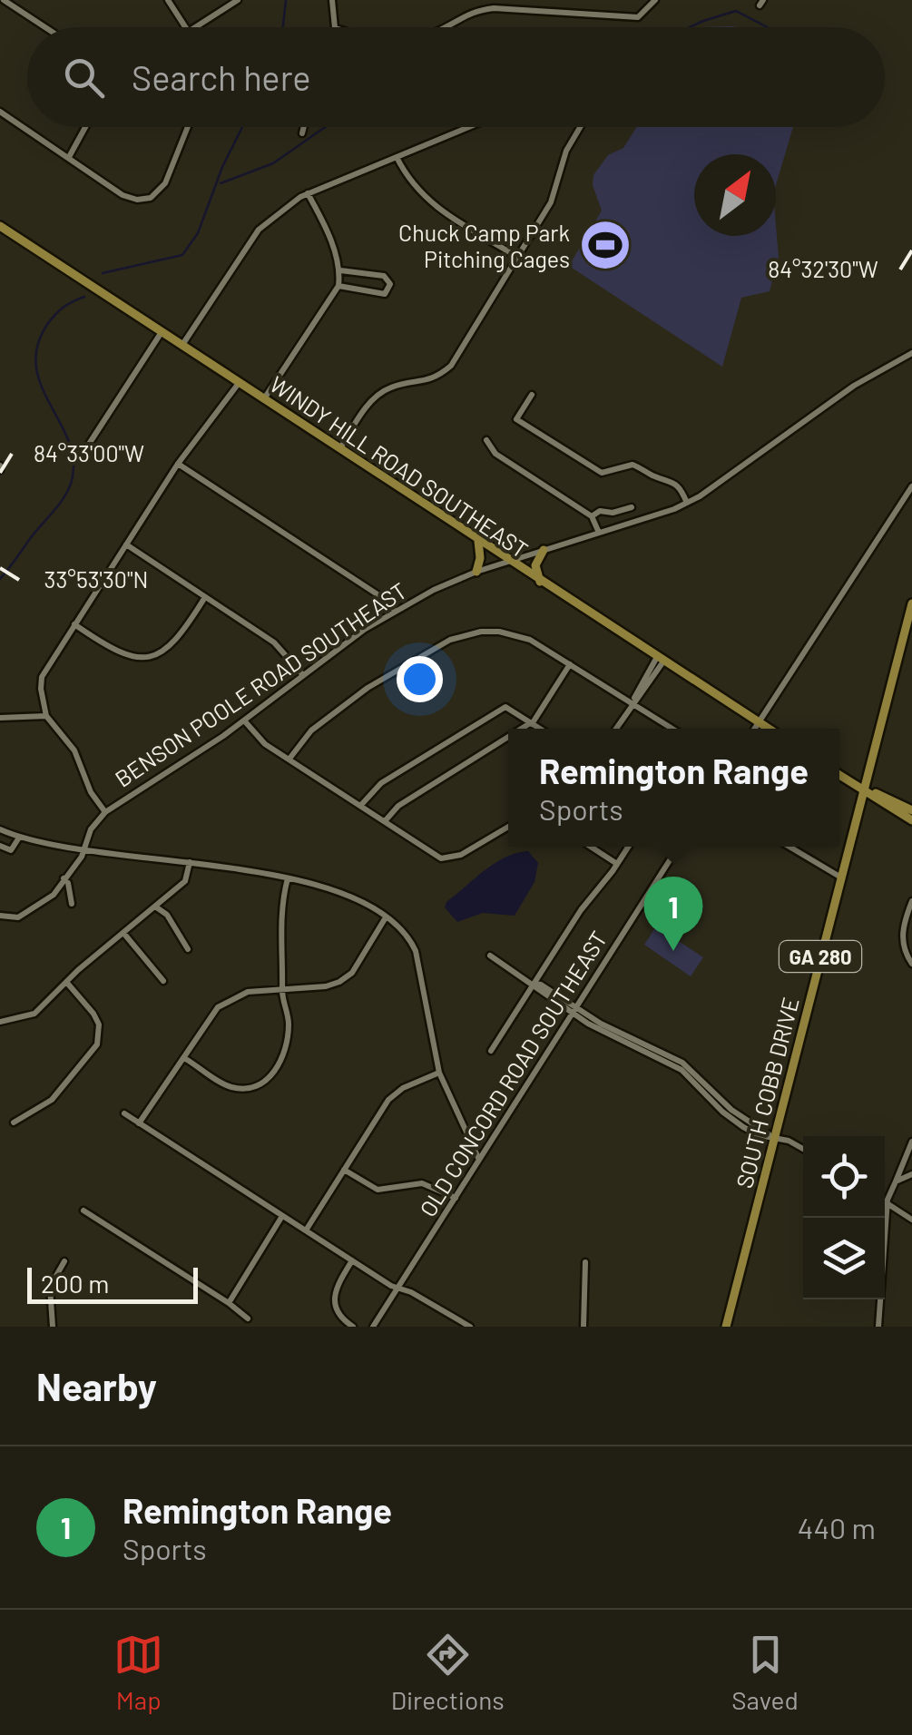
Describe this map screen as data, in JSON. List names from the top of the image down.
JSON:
{
  "streets": {
    "main road": ["WINDY HILL ROAD SOUTHEAST", "GA 280", "SOUTH COBB DRIVE"],
    "street": ["BENSON POOLE ROAD SOUTHEAST", "OLD CONCORD ROAD SOUTHEAST"]
  },
  "crossings": [
    ["WINDY HILL ROAD SOUTHEAST", "BENSON POOLE ROAD SOUTHEAST"]
  ],
  "places": {
    "sports": ["Chuck Camp Park Pitching Cages"]
  },
  "scale_bar": "200 m",
  "north": "top right",
  "page": {
    "search": "Search here",
    "popup": ["Remington Range", "Sports"],
    "pins": "1",
    "scale": "200 m",
    "heading": "Nearby",
    "list": [
      {
        "mark": "1",
        "name": "Remington Range",
        "note": "Sports",
        "value": "440 m"
      }
    ],
    "nav": ["Map", "Directions", "Saved"]
  },
  "coordinates": ["84°32'30\"W", "84°33'00\"W", "33°53'30\"N"]
}
